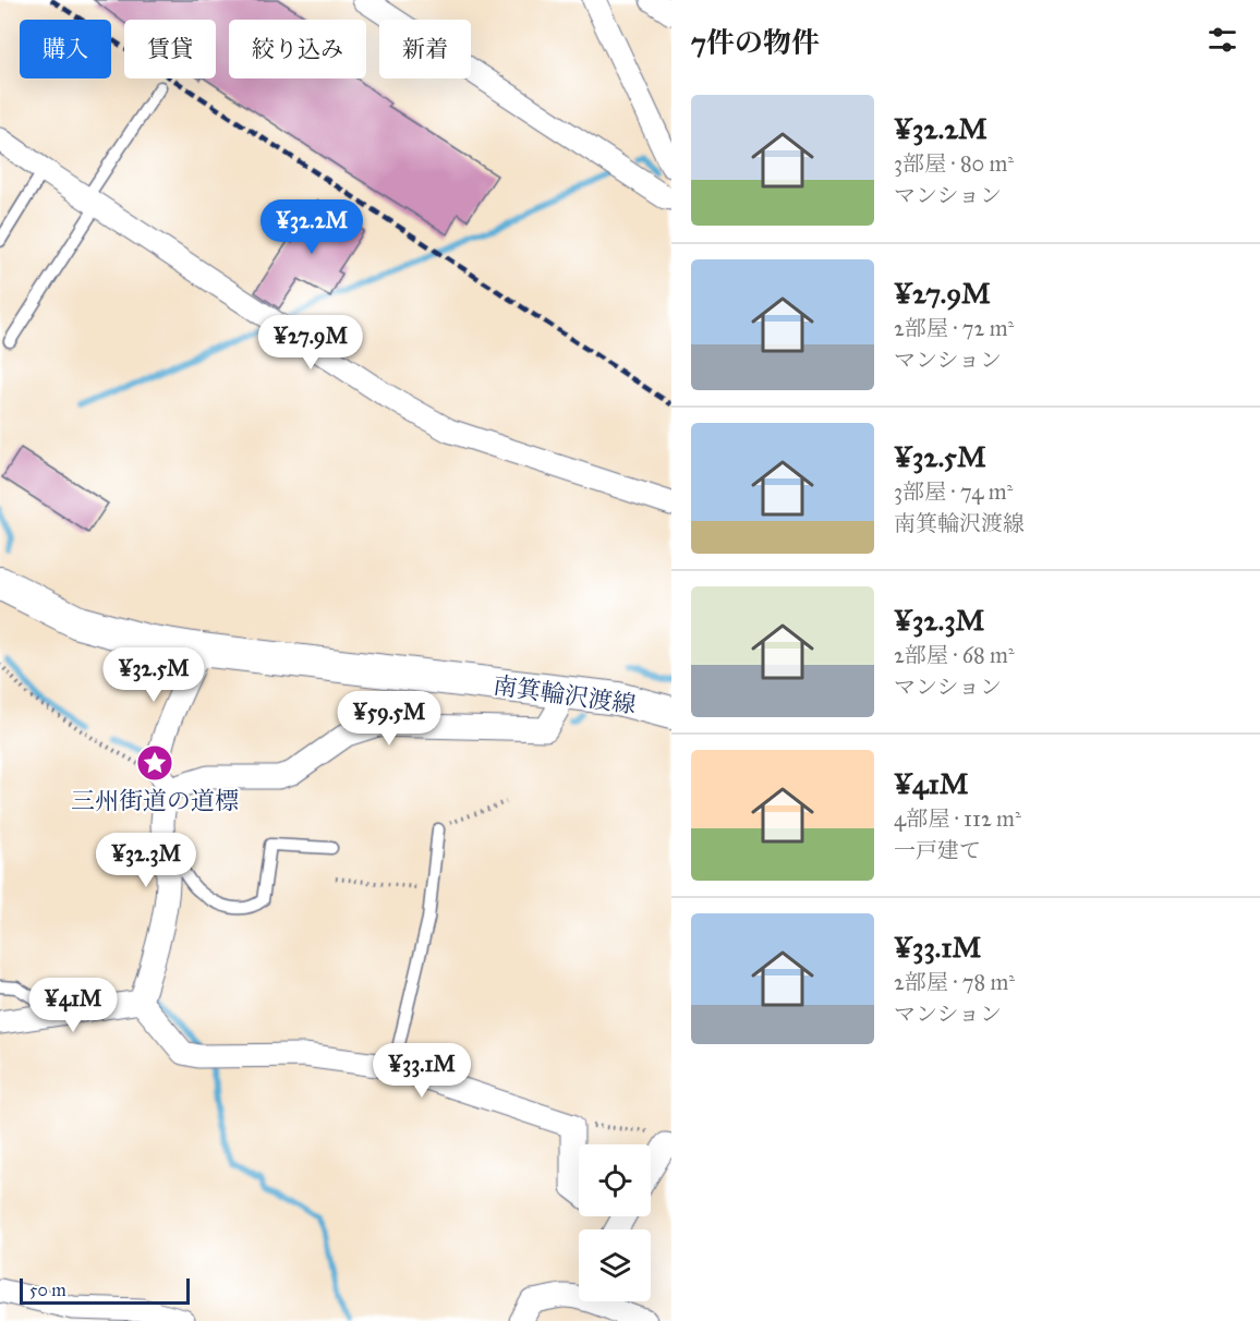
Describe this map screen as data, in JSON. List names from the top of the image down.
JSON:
{
  "streets": {
    "main road": ["南箕輪沢渡線"]
  },
  "places": {
    "place": ["三州街道の道標"]
  },
  "scale_bar": "50 m",
  "page": {
    "heading": "7件の物件",
    "chip": [
      "購入",
      "賃貸",
      "絞り込み",
      "新着"
    ],
    "list": [
      {
        "name": "¥32.2M",
        "note": "3部屋 · 80 m² · マンション"
      },
      {
        "name": "¥27.9M",
        "note": "2部屋 · 72 m² · マンション"
      },
      {
        "name": "¥32.5M",
        "note": "3部屋 · 74 m² · 南箕輪沢渡線"
      },
      {
        "name": "¥32.3M",
        "note": "2部屋 · 68 m² · マンション"
      },
      {
        "name": "¥41M",
        "note": "4部屋 · 112 m² · 一戸建て"
      },
      {
        "name": "¥33.1M",
        "note": "2部屋 · 78 m² · マンション"
      }
    ],
    "price": [
      "¥32.2M",
      "¥27.9M",
      "¥32.5M",
      "¥59.5M",
      "¥32.3M",
      "¥41M",
      "¥33.1M"
    ],
    "scale": "50 m"
  }
}
